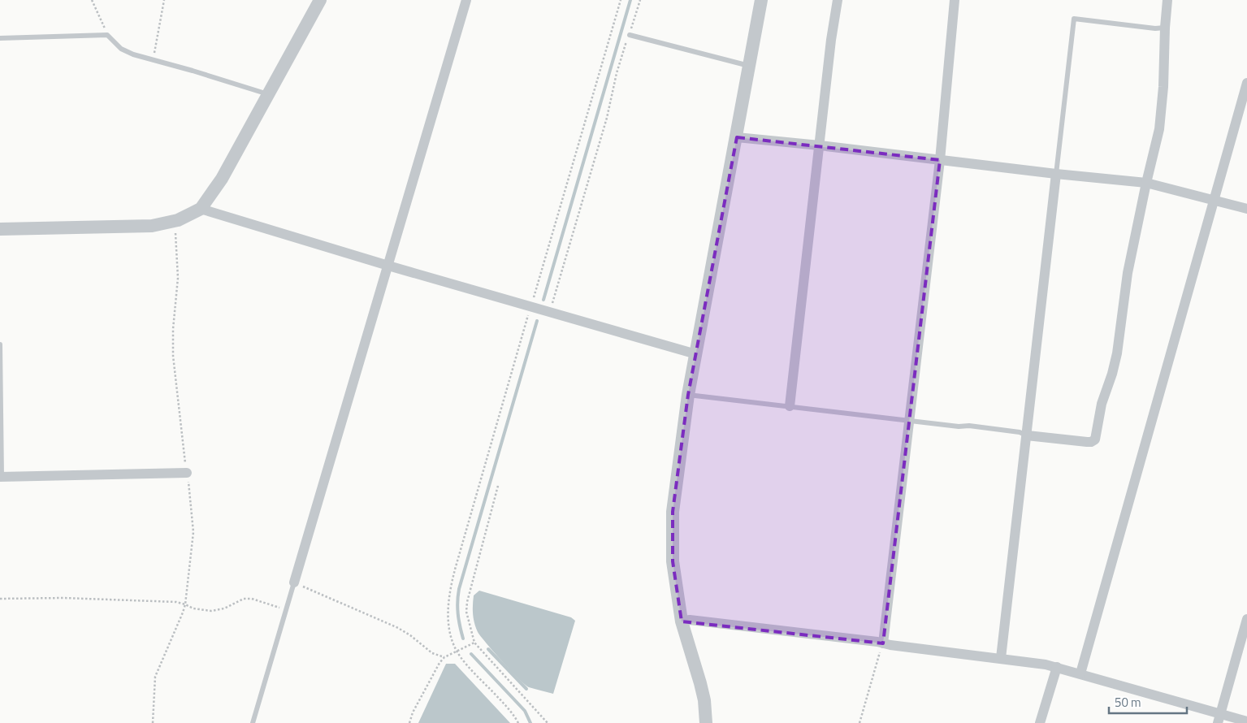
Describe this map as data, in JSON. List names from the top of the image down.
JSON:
{
  "scale_bar": "50 m"
}
